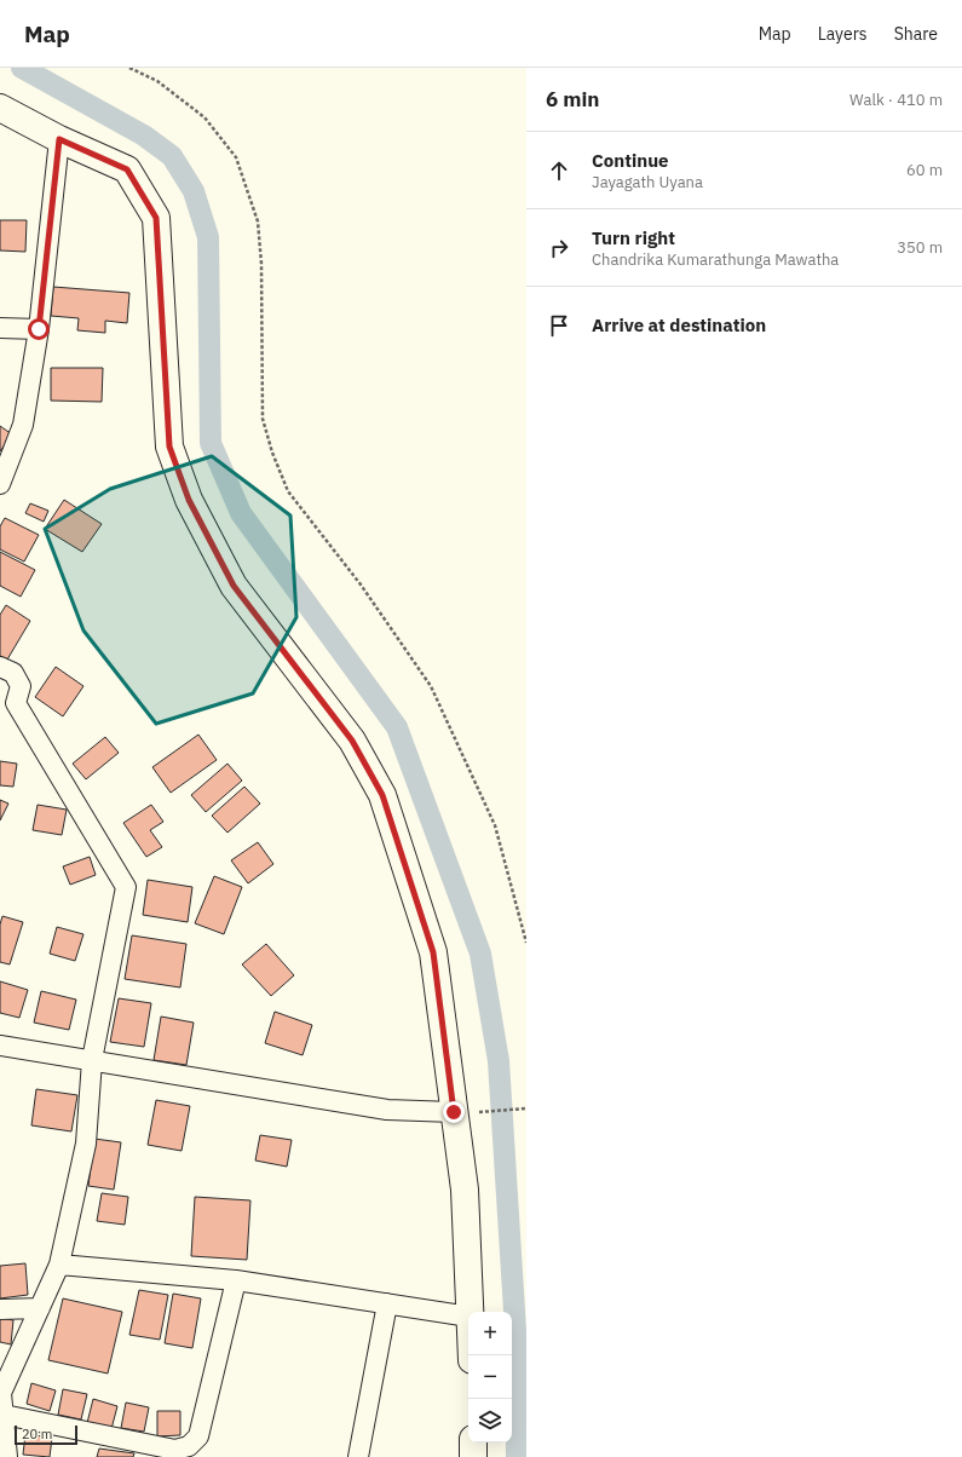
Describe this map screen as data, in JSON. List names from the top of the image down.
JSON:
{
  "scale_bar": "20 m",
  "page": {
    "header": "Map",
    "nav": ["Map", "Layers", "Share"],
    "heading": ["6 min", "Walk · 410 m"],
    "list": [
      ["Continue", "Jayagath Uyana", "60 m"],
      ["Turn right", "Chandrika Kumarathunga Mawatha", "350 m"],
      "Arrive at destination"
    ],
    "map_buttons": ["+", "−"],
    "scale": "20 m"
  }
}
